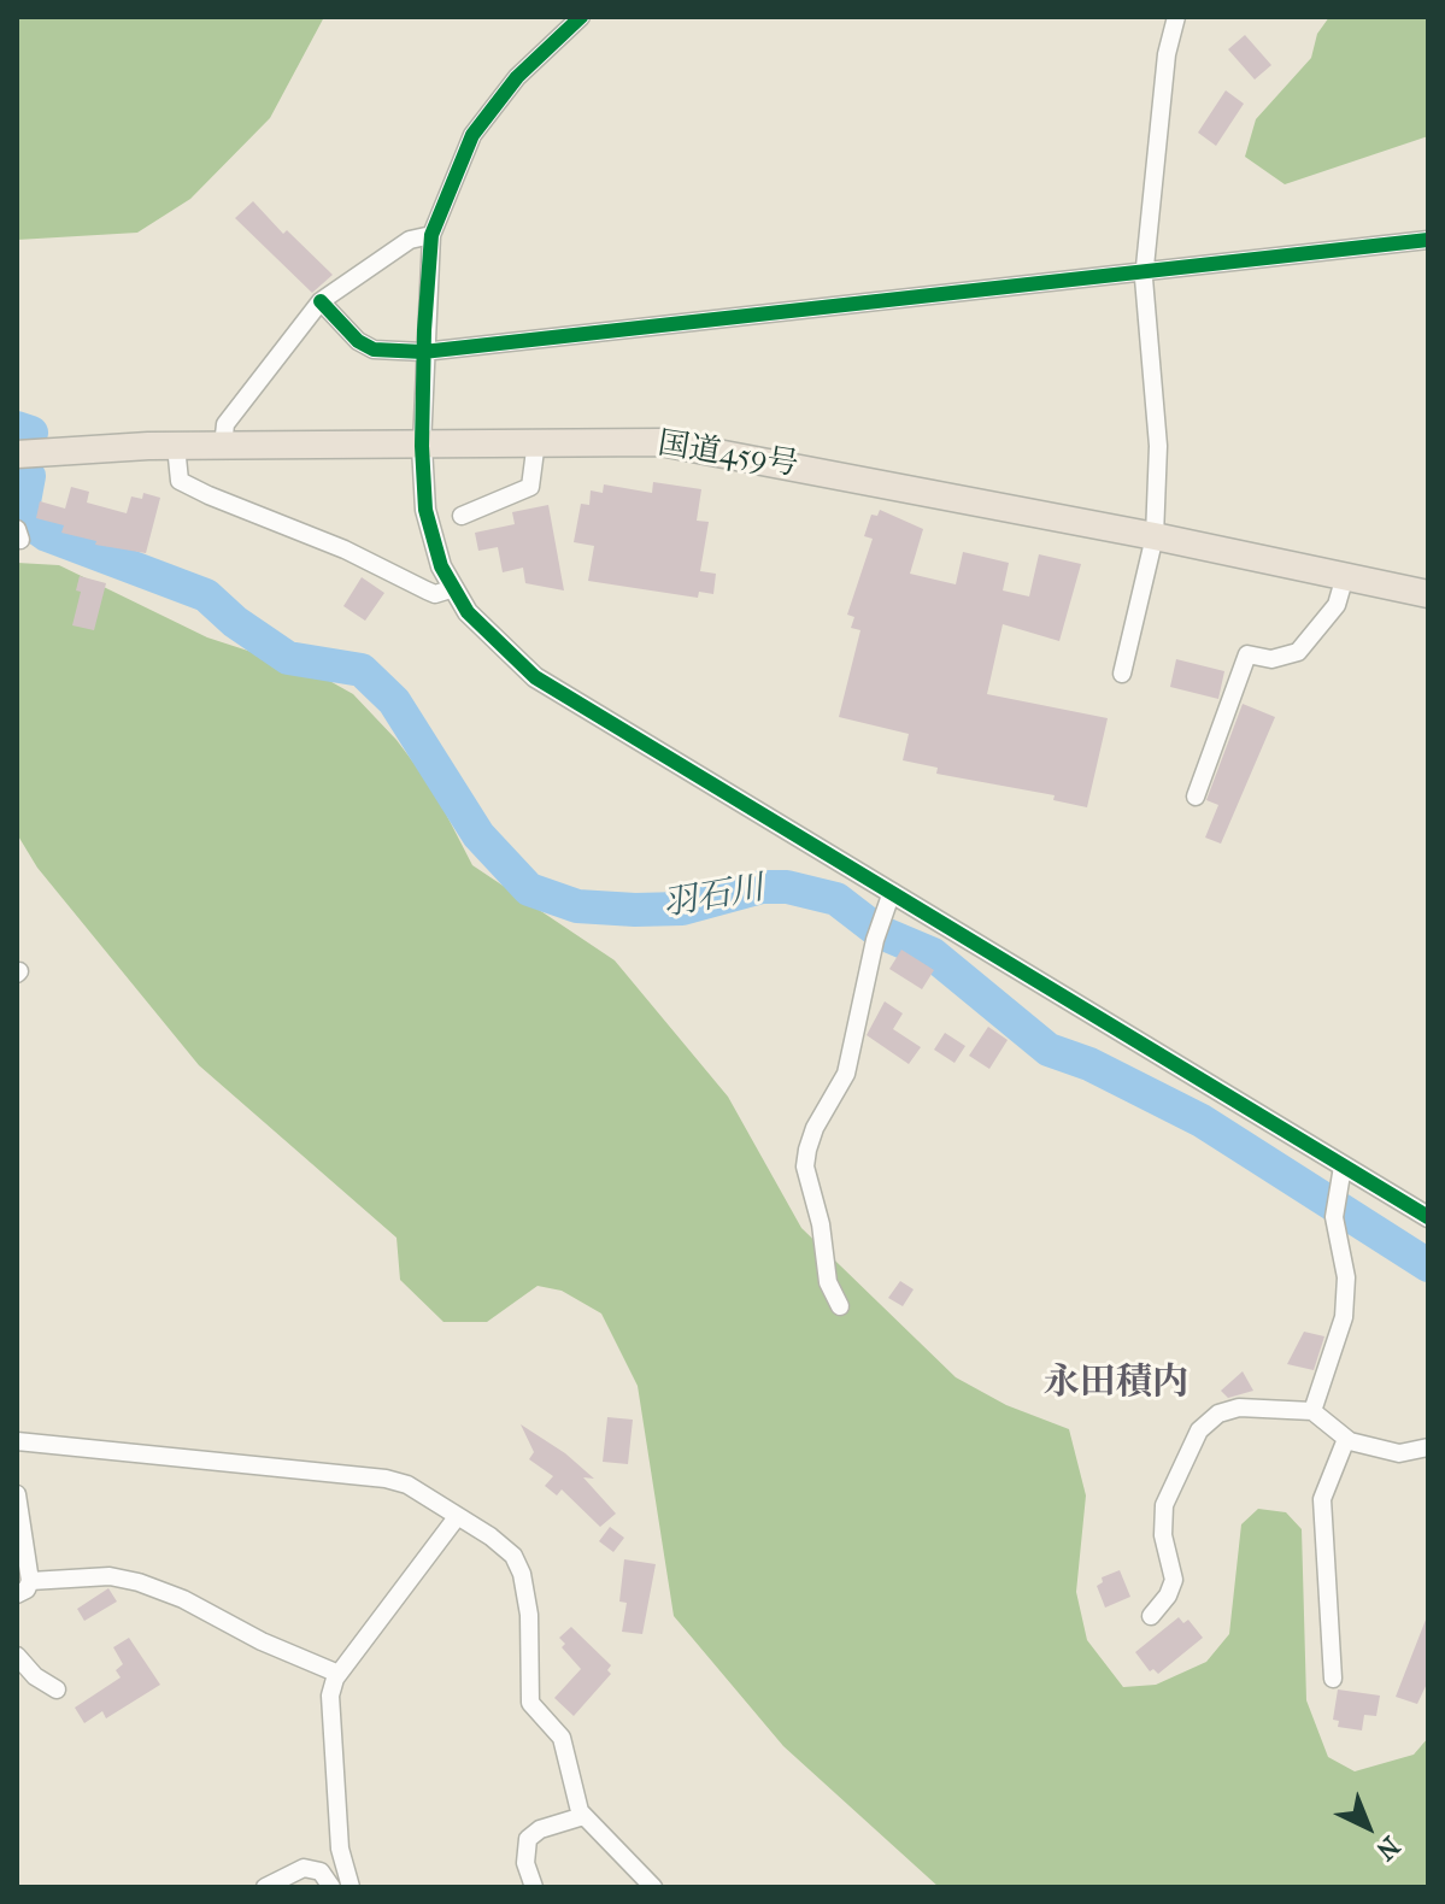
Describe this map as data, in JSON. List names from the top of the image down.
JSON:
{
  "streets": {
    "highway": ["国道459号"]
  },
  "districts": ["永田積内"],
  "water": ["羽石川"],
  "north": "bottom right"
}
